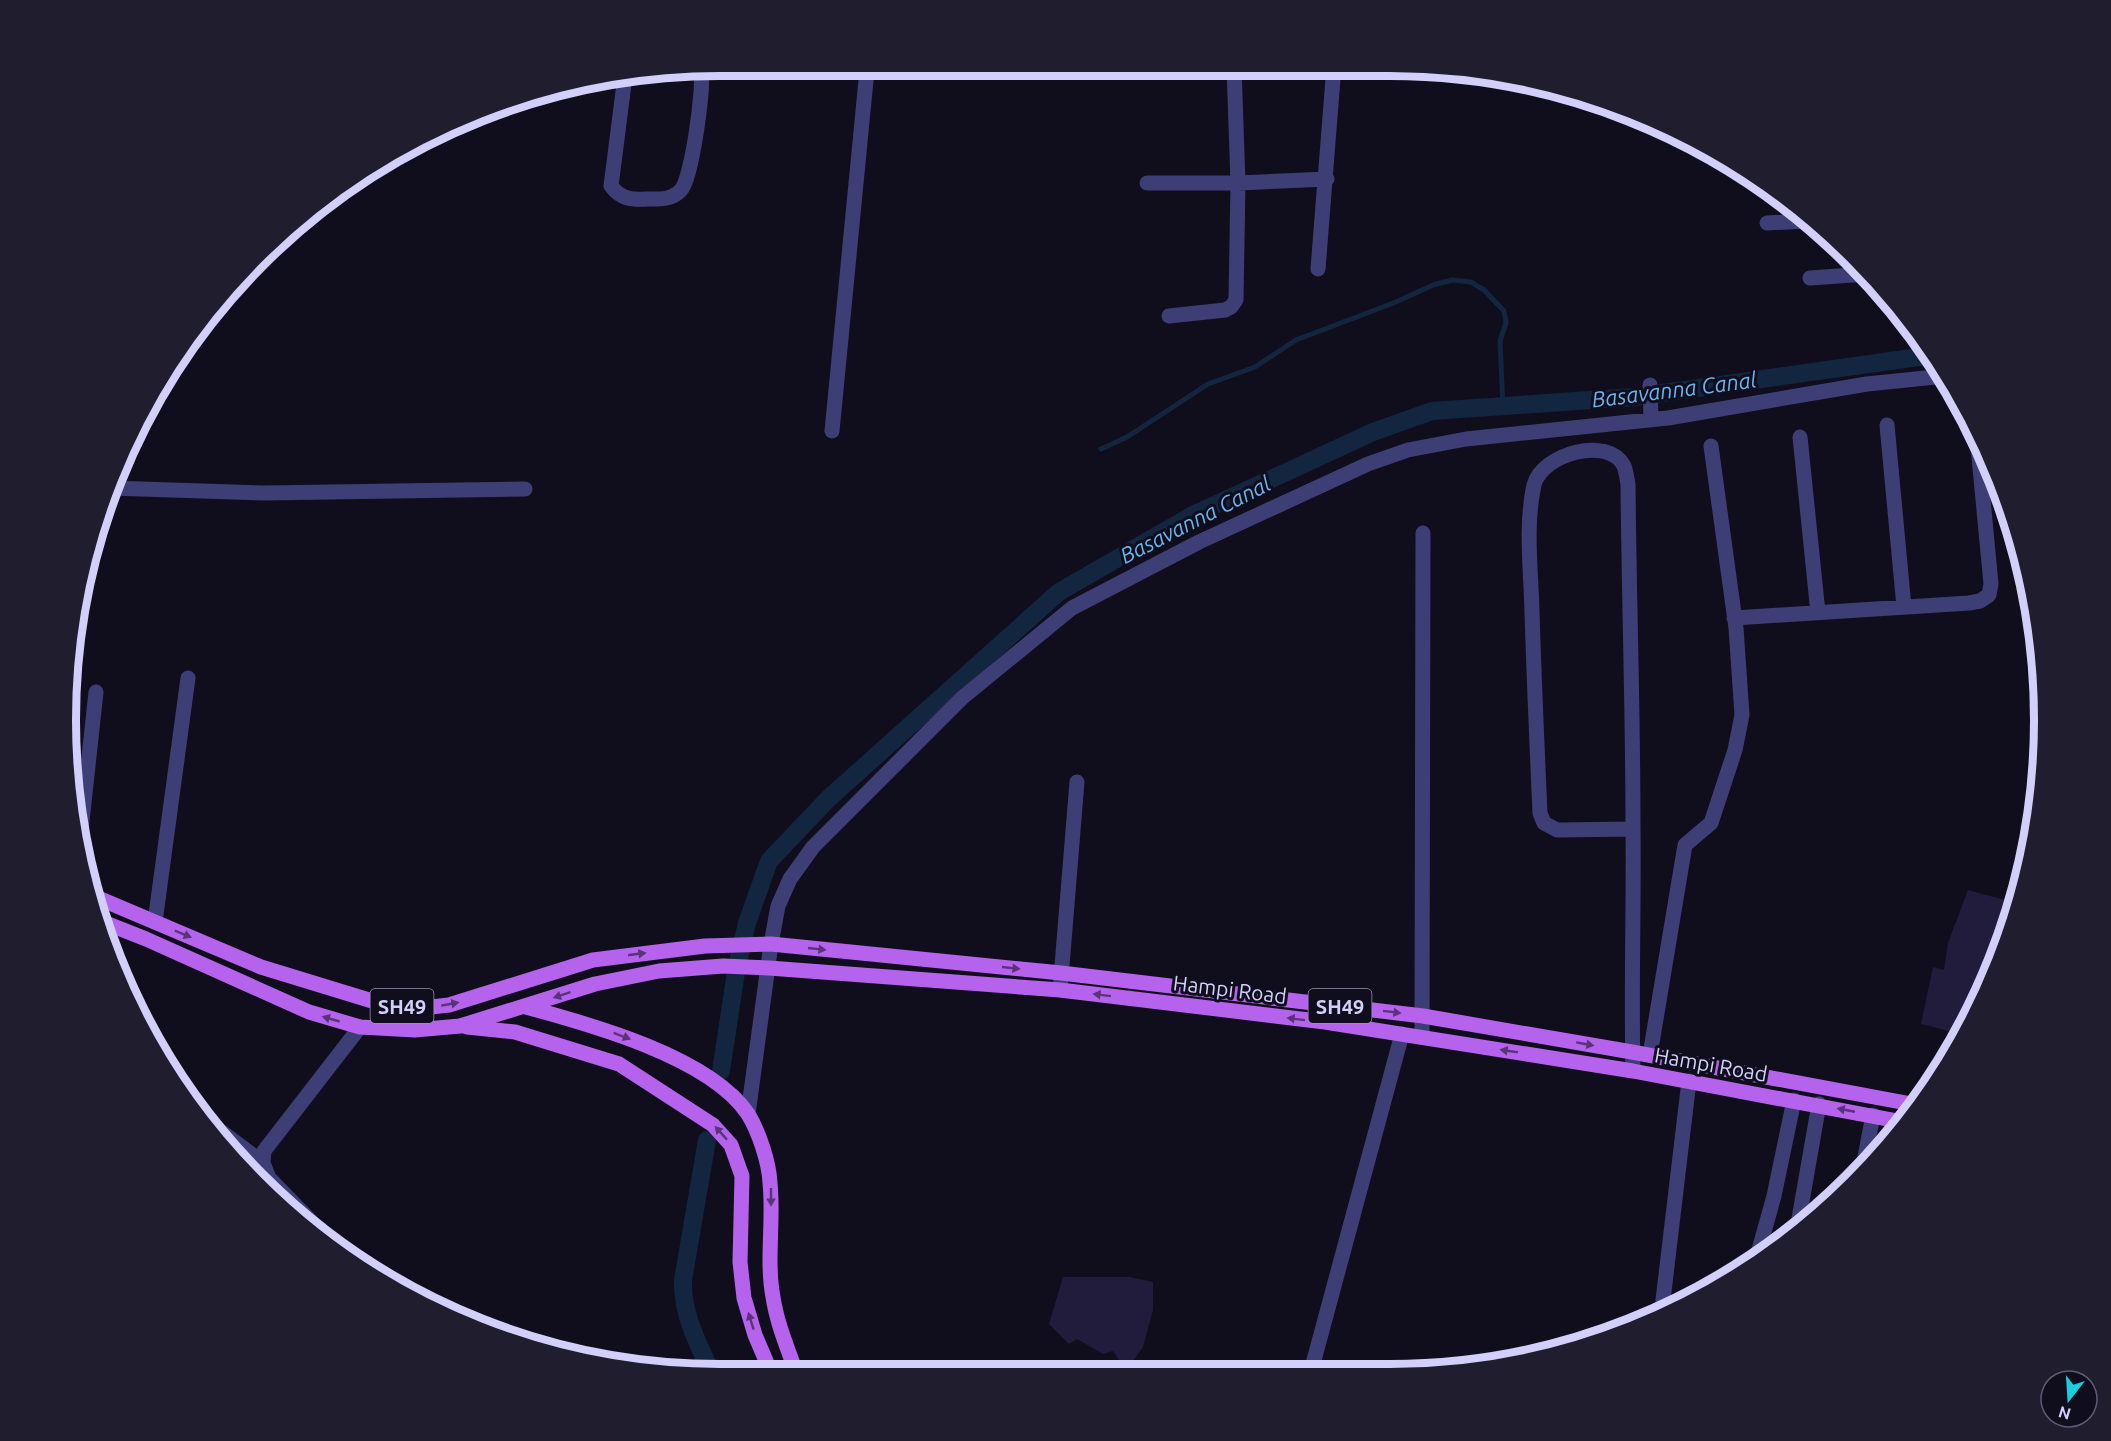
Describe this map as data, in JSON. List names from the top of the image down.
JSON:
{
  "streets": {
    "main road": ["Hampi Road", "SH49"]
  },
  "crossings": [
    ["Hampi Road", "SH49"]
  ],
  "water": ["Basavanna Canal"],
  "north": "bottom"
}
